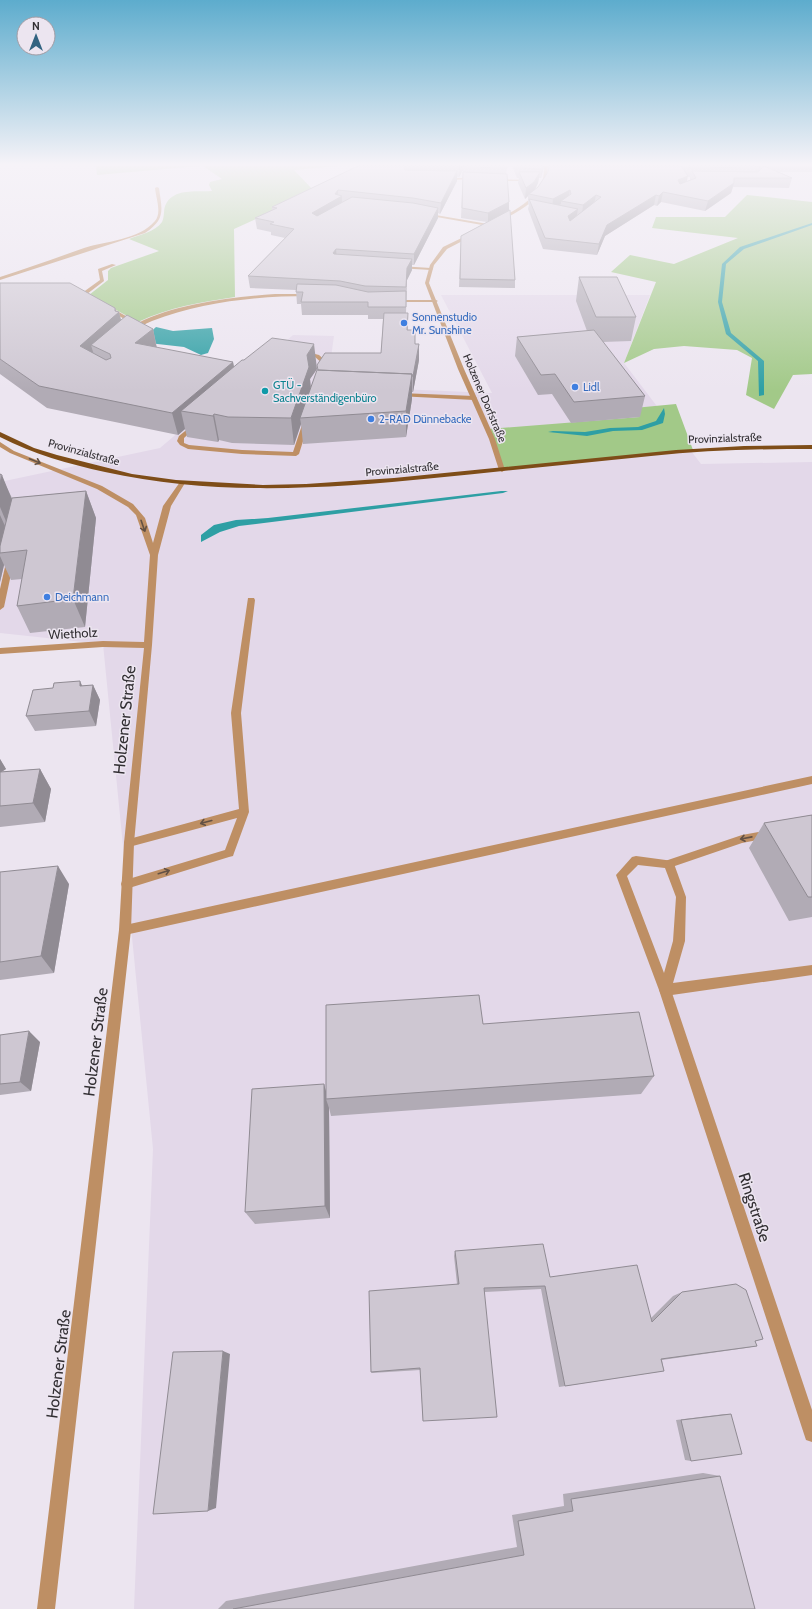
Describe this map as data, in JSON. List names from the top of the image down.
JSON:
{
  "streets": {
    "main road": ["Provinzialstraße"],
    "street": [
      "Holzener Dorfstraße",
      "Wietholz",
      "Holzener Straße",
      "Ringstraße"
    ]
  },
  "crossings": [
    ["Holzener Dorfstraße", "Provinzialstraße"],
    ["Provinzialstraße", "Holzener Straße"],
    ["Wietholz", "Holzener Straße"]
  ],
  "places": [
    "Sonnenstudio Mr. Sunshine",
    "Lidl",
    "GTÜ - Sachverständigenbüro",
    "2-RAD Dünnebacke",
    "Deichmann"
  ],
  "north": "top"
}
